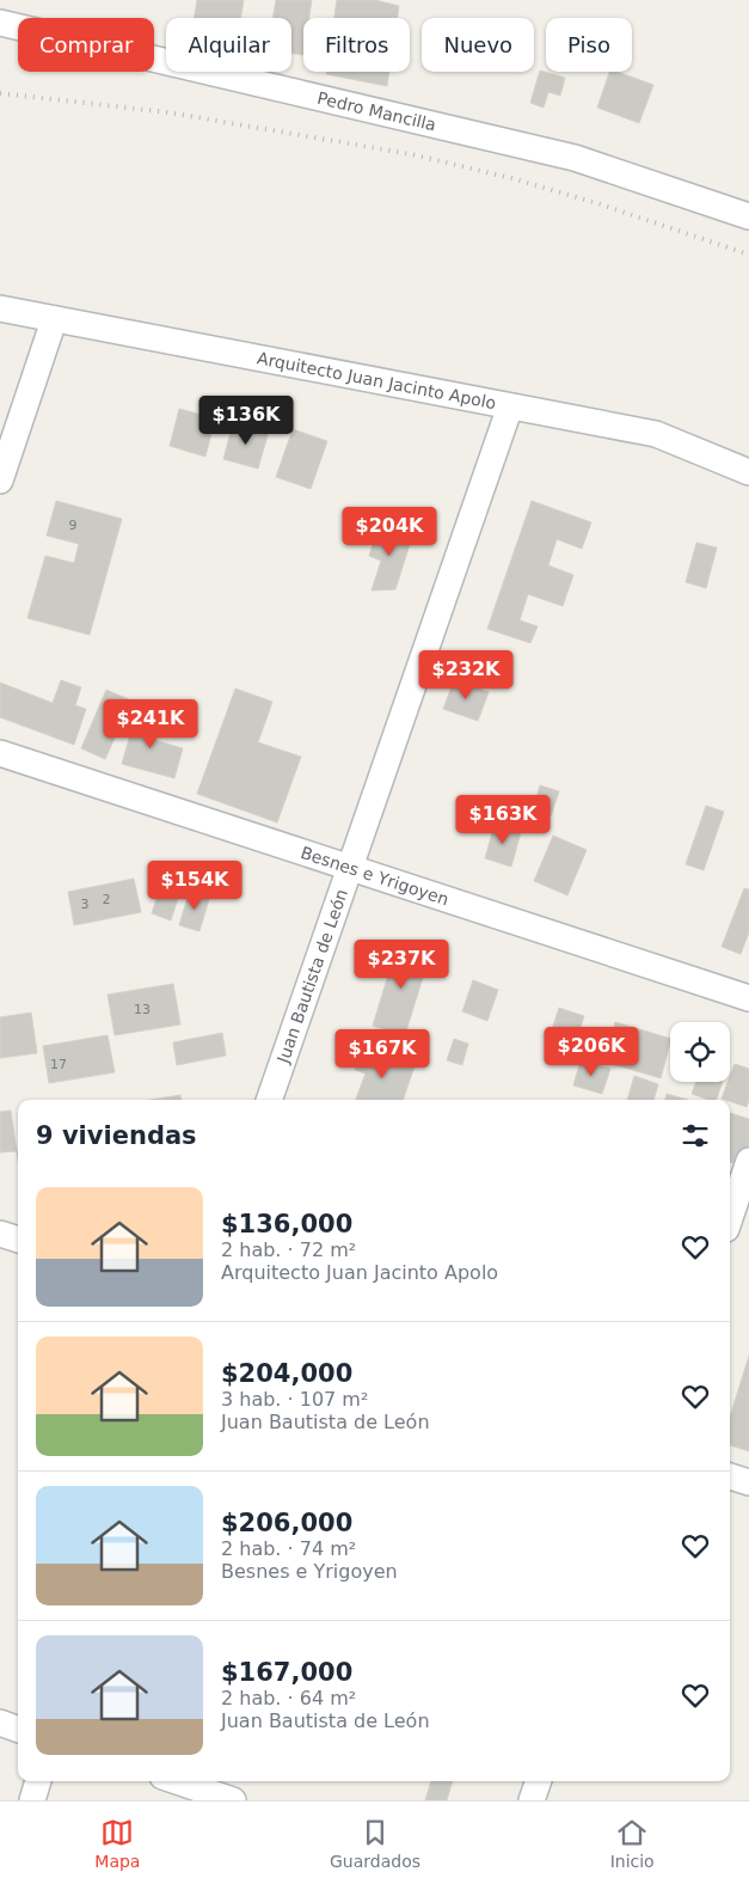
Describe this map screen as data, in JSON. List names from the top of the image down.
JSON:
{
  "streets": {
    "street": [
      "Pedro Mancilla",
      "Arquitecto Juan Jacinto Apolo",
      "Besnes e Yrigoyen",
      "Juan Bautista de León"
    ]
  },
  "crossings": [
    ["Arquitecto Juan Jacinto Apolo", "Juan Bautista de León"],
    ["Besnes e Yrigoyen", "Juan Bautista de León"]
  ],
  "house_numbers": [
    "9",
    "2",
    "3",
    "13",
    "17"
  ],
  "page": {
    "chip": [
      "Comprar",
      "Alquilar",
      "Filtros",
      "Nuevo",
      "Piso"
    ],
    "price": [
      "$136K",
      "$204K",
      "$232K",
      "$241K",
      "$163K",
      "$154K",
      "$237K",
      "$206K",
      "$167K"
    ],
    "heading": "9 viviendas",
    "list": [
      {
        "name": "$136,000",
        "note": "2 hab. · 72 m² · Arquitecto Juan Jacinto Apolo"
      },
      {
        "name": "$204,000",
        "note": "3 hab. · 107 m² · Juan Bautista de León"
      },
      {
        "name": "$206,000",
        "note": "2 hab. · 74 m² · Besnes e Yrigoyen"
      },
      {
        "name": "$167,000",
        "note": "2 hab. · 64 m² · Juan Bautista de León"
      }
    ],
    "tabs": ["Mapa", "Guardados", "Inicio"]
  }
}
